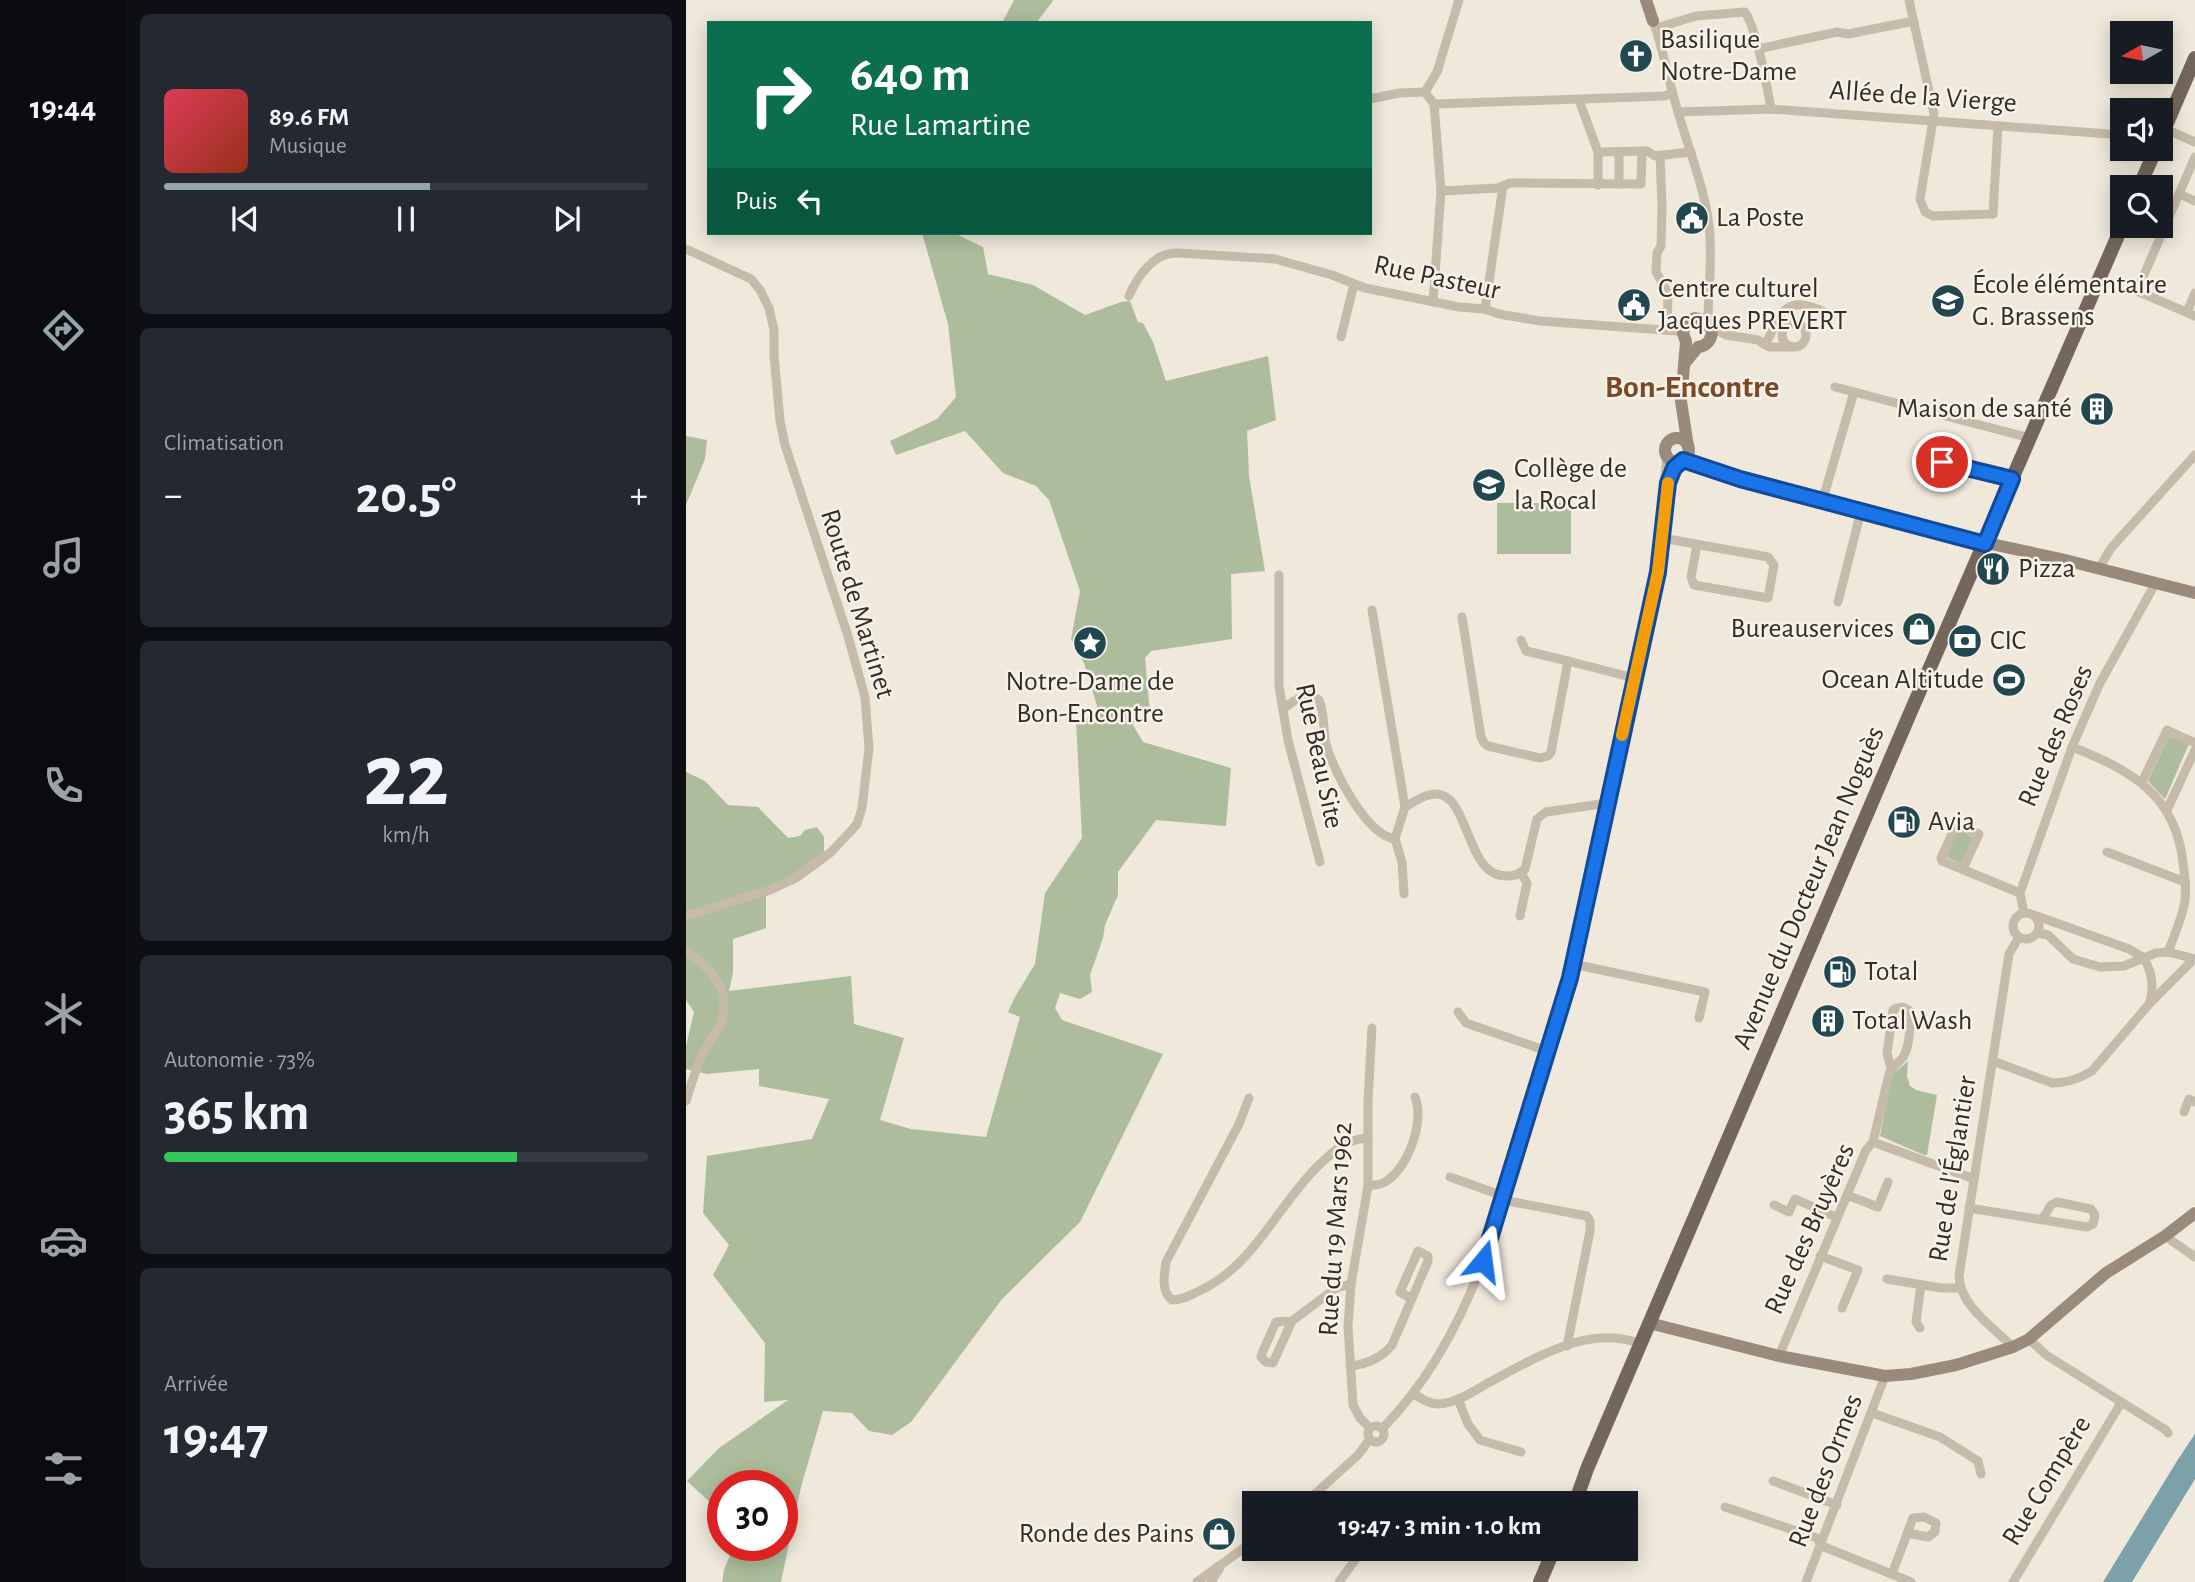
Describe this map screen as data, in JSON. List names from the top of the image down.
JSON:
{
  "streets": {
    "main road": ["Avenue du Docteur Jean Noguès"],
    "street": [
      "Allée de la Vierge",
      "Rue Pasteur",
      "Route de Martinet",
      "Rue des Roses",
      "Rue Beau Site",
      "Rue de l'Églantier",
      "Rue du 19 Mars 1962",
      "Rue des Bruyères",
      "Rue des Ormes",
      "Rue Compère"
    ]
  },
  "crossings": [
    ["Rue de l'Églantier", "Rue des Bruyères"]
  ],
  "districts": ["Bon-Encontre"],
  "places": {
    "church": ["Basilique Notre-Dame"],
    "public building": ["La Poste", "Centre culturel Jacques PREVERT"],
    "school or university": ["École élémentaire G. Brassens", "Collège de la Rocal"],
    "building": ["Maison de santé", "Total Wash"],
    "restaurant": ["Pizza"],
    "shop": ["Bureauservices", "Ronde des Pains"],
    "bank": ["CIC"],
    "place": ["Notre-Dame de Bon-Encontre"],
    "sports": ["Ocean Altitude"],
    "fuel station": ["Avia", "Total"]
  },
  "north": "left",
  "page": {
    "tabs": "19:44",
    "turn": ["640 m", "Rue Lamartine"],
    "song": ["89.6 FM", "Musique"],
    "then": "Puis",
    "tile": [
      "Climatisation",
      ["22", "km/h"],
      ["Autonomie · 73%", "365 km"],
      ["Arrivée", "19:47"]
    ],
    "heat": ["−", "20.5°", "+"],
    "limit": "30",
    "trip": "19:47 · 3 min · 1.0 km"
  }
}
